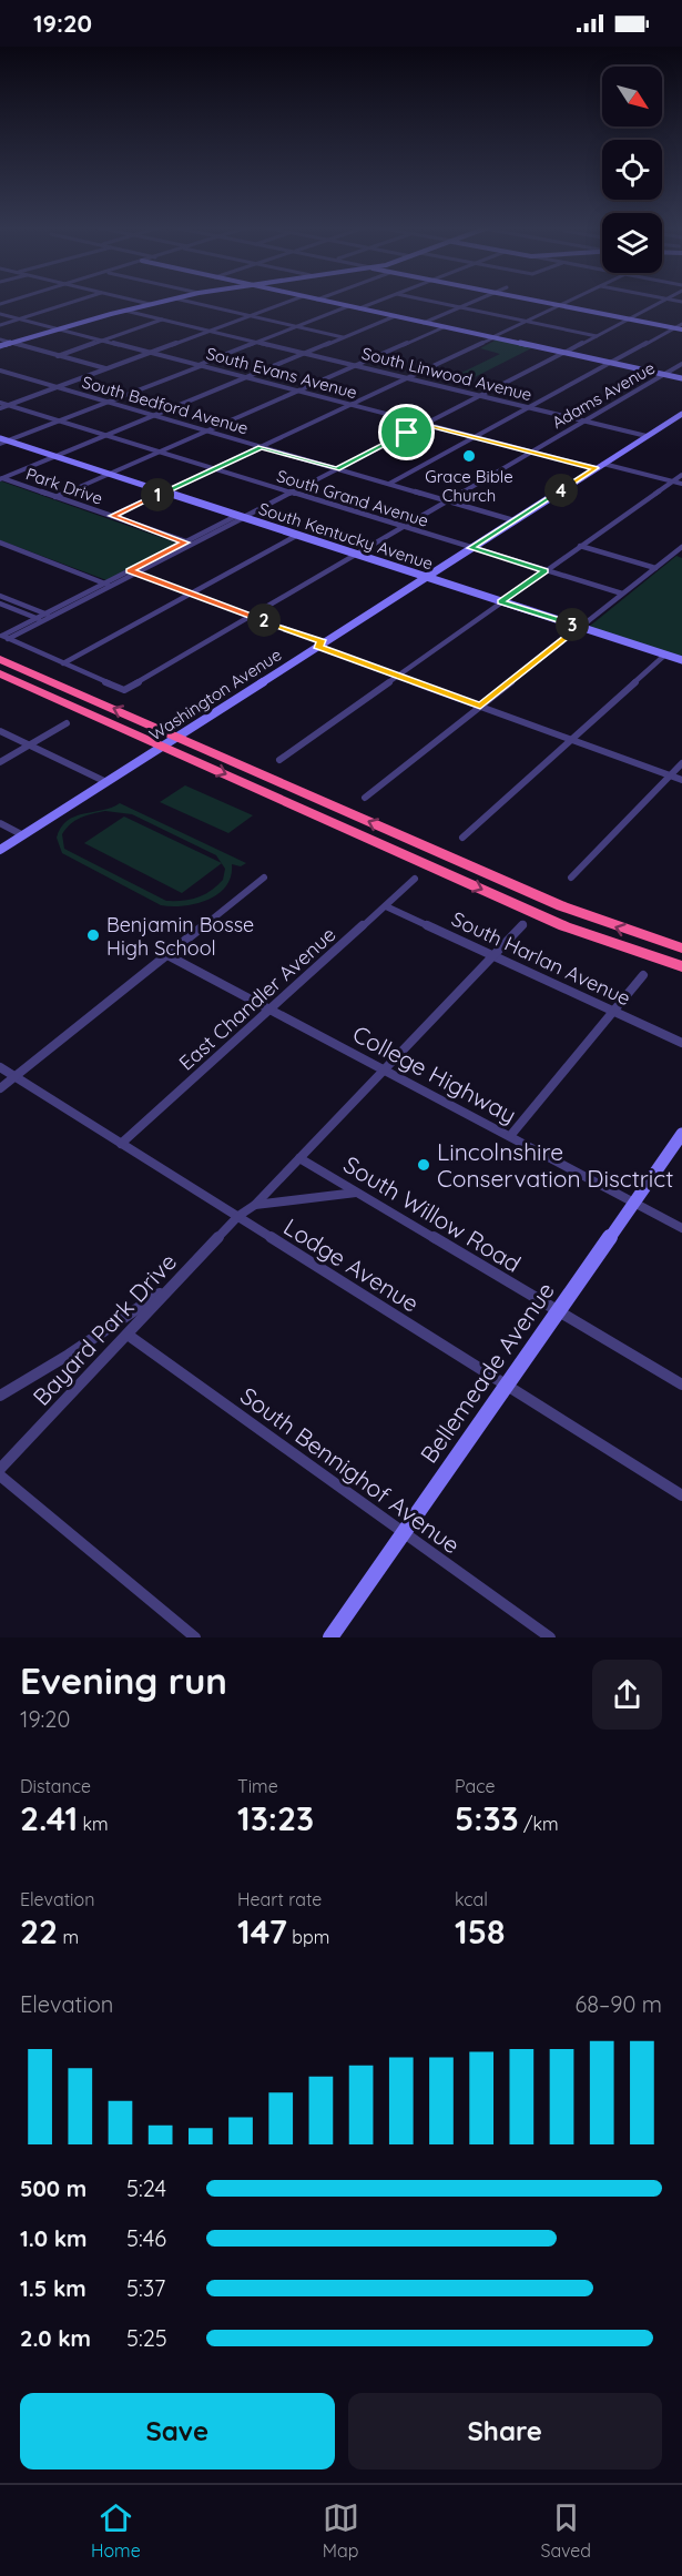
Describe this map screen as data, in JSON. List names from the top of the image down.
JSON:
{
  "streets": {
    "street": [
      "South Evans Avenue",
      "South Linwood Avenue",
      "Adams Avenue",
      "South Bedford Avenue",
      "Park Drive",
      "South Grand Avenue",
      "South Kentucky Avenue",
      "Washington Avenue",
      "South Harlan Avenue",
      "East Chandler Avenue",
      "College Highway",
      "South Willow Road",
      "Lodge Avenue",
      "Bayard Park Drive",
      "Bellemeade Avenue",
      "South Bennighof Avenue"
    ]
  },
  "crossings": [
    ["South Evans Avenue", "Adams Avenue"],
    ["South Evans Avenue", "Washington Avenue"],
    ["South Linwood Avenue", "Adams Avenue"],
    ["South Linwood Avenue", "Washington Avenue"],
    ["Adams Avenue", "South Bedford Avenue"],
    ["Adams Avenue", "South Grand Avenue"],
    ["Adams Avenue", "South Kentucky Avenue"],
    ["South Bedford Avenue", "Washington Avenue"],
    ["South Grand Avenue", "Washington Avenue"],
    ["South Kentucky Avenue", "Washington Avenue"],
    ["South Harlan Avenue", "East Chandler Avenue"],
    ["East Chandler Avenue", "College Highway"],
    ["East Chandler Avenue", "Lodge Avenue"],
    ["College Highway", "Bellemeade Avenue"],
    ["South Willow Road", "Bellemeade Avenue"],
    ["Lodge Avenue", "Bayard Park Drive"],
    ["Lodge Avenue", "Bellemeade Avenue"],
    ["Bayard Park Drive", "South Bennighof Avenue"],
    ["Bellemeade Avenue", "South Bennighof Avenue"]
  ],
  "places": ["Grace Bible Church", "Benjamin Bosse High School", "Lincolnshire Conservation Disctrict"],
  "north": "bottom right",
  "page": {
    "status": "19:20",
    "pins": [
      "4",
      "1",
      "2",
      "3"
    ],
    "heading": ["Evening run", "19:20"],
    "stats": [
      ["Distance", "2.41 km"],
      ["Time", "13:23"],
      ["Pace", "5:33 /km"],
      ["Elevation", "22 m"],
      ["Heart rate", "147 bpm"],
      ["kcal", "158"]
    ],
    "chart": ["Elevation", "68–90 m"],
    "list": [
      {
        "name": "500 m",
        "note": "5:24"
      },
      {
        "name": "1.0 km",
        "note": "5:46"
      },
      {
        "name": "1.5 km",
        "note": "5:37"
      },
      {
        "name": "2.0 km",
        "note": "5:25"
      }
    ],
    "buttons": ["Save", "Share"],
    "tabs": ["Home", "Map", "Saved"]
  }
}
